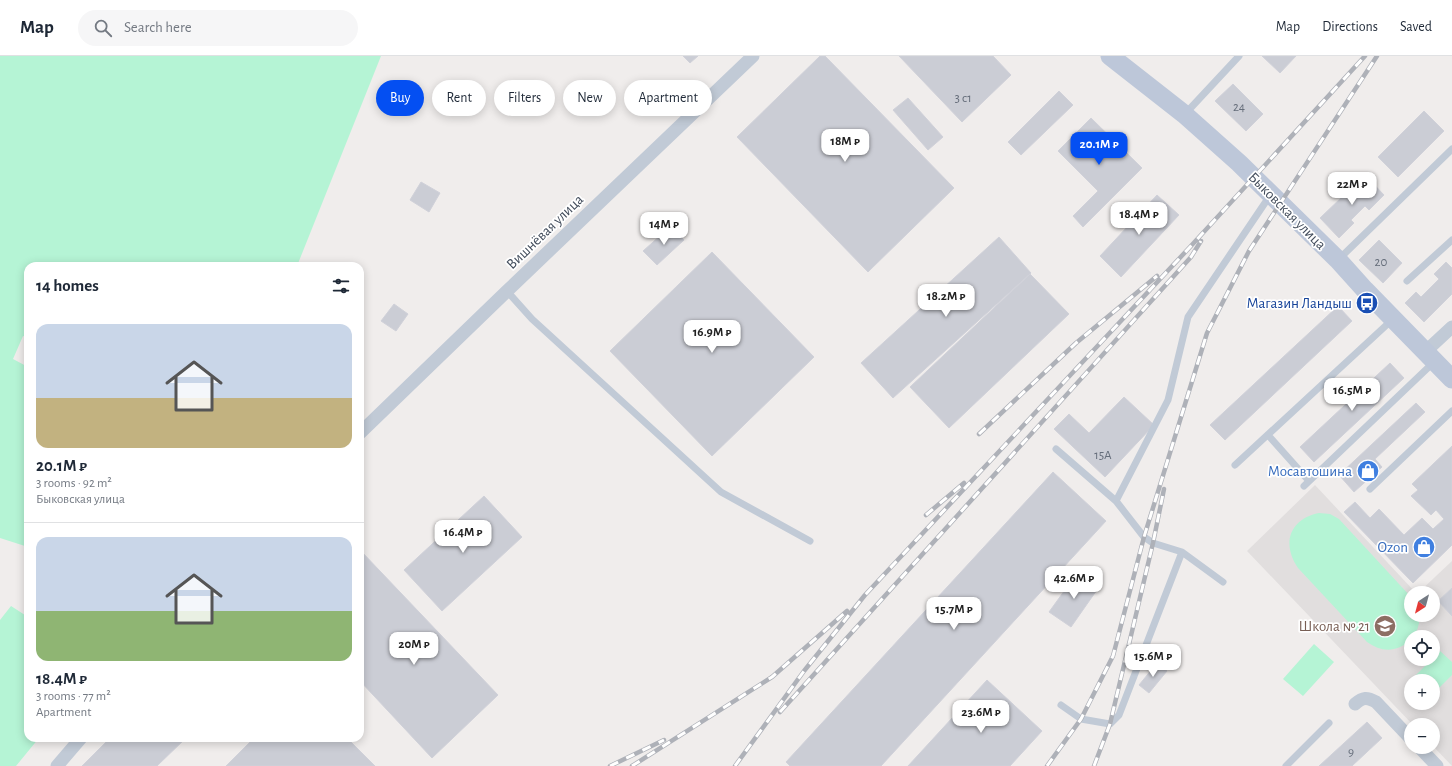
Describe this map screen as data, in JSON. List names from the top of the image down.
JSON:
{
  "streets": {
    "street": ["Быковская улица", "Вишнёвая улица"]
  },
  "places": {
    "bus stop": ["Магазин Ландыш"],
    "shop": ["Мосавтошина", "Ozon"],
    "school or university": ["Школа № 21"]
  },
  "house_numbers": [
    "3 с1",
    "24",
    "20",
    "15А",
    "9"
  ],
  "north": "bottom left",
  "page": {
    "header": "Map",
    "search": "Search here",
    "nav": ["Map", "Directions", "Saved"],
    "chip": [
      "Buy",
      "Rent",
      "Filters",
      "New",
      "Apartment"
    ],
    "price": [
      "18M ₽",
      "20.1M ₽",
      "22M ₽",
      "18.4M ₽",
      "14M ₽",
      "18.2M ₽",
      "16.9M ₽",
      "16.5M ₽",
      "16.4M ₽",
      "42.6M ₽",
      "15.7M ₽",
      "20M ₽",
      "15.6M ₽",
      "23.6M ₽"
    ],
    "heading": "14 homes",
    "list": [
      {
        "name": "20.1M ₽",
        "note": "3 rooms · 92 m² · Быковская улица"
      },
      {
        "name": "18.4M ₽",
        "note": "3 rooms · 77 m² · Apartment"
      }
    ],
    "map_buttons": ["+", "−"]
  }
}
